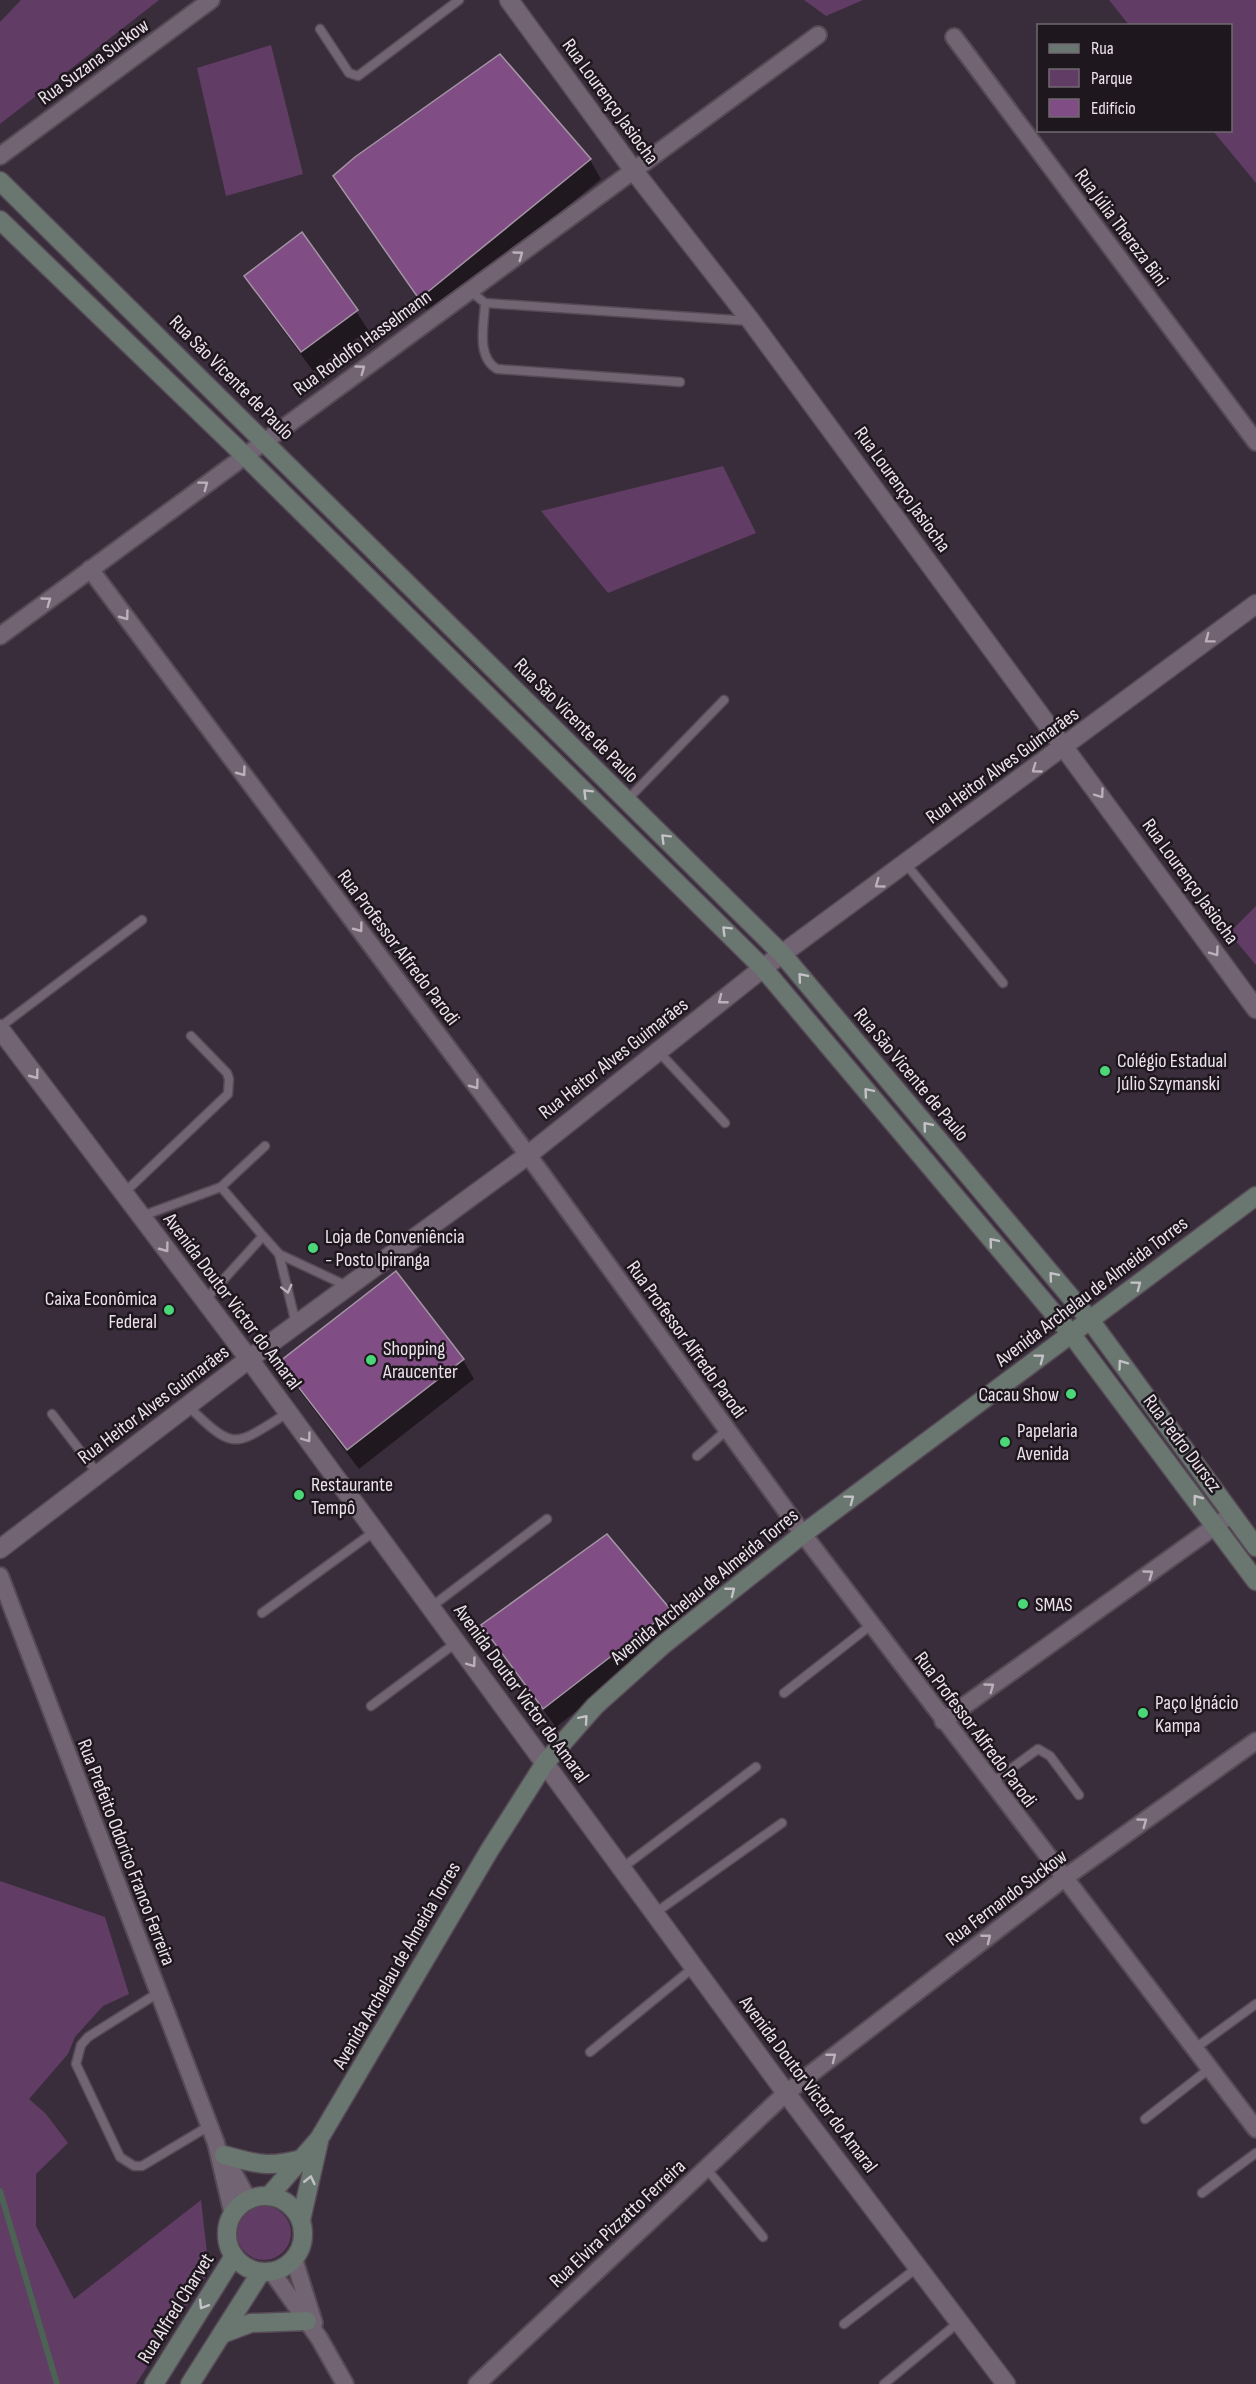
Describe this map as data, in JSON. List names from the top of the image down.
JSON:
{
  "streets": {
    "main road": [
      "Rua São Vicente de Paulo",
      "Avenida Archelau de Almeida Torres",
      "Rua Pedro Durscz",
      "Rua Alfred Charvet"
    ],
    "street": [
      "Rua Suzana Suckow",
      "Rua Lourenço Jasiocha",
      "Rua Júlia Thereza Bini",
      "Rua Rodolfo Hasselmann",
      "Rua Heitor Alves Guimarães",
      "Rua Professor Alfredo Parodi",
      "Avenida Doutor Victor do Amaral",
      "Rua Prefeito Odorico Franco Ferreira",
      "Rua Fernando Suckow",
      "Rua Elvira Pizzatto Ferreira"
    ]
  },
  "crossings": [
    ["Rua Lourenço Jasiocha", "Rua Rodolfo Hasselmann"],
    ["Rua Lourenço Jasiocha", "Rua Heitor Alves Guimarães"],
    ["Rua Rodolfo Hasselmann", "Rua São Vicente de Paulo"],
    ["Rua Rodolfo Hasselmann", "Rua Professor Alfredo Parodi"],
    ["Rua São Vicente de Paulo", "Rua Heitor Alves Guimarães"],
    ["Rua São Vicente de Paulo", "Avenida Archelau de Almeida Torres"],
    ["Rua São Vicente de Paulo", "Rua Pedro Durscz"],
    ["Rua Heitor Alves Guimarães", "Rua Professor Alfredo Parodi"],
    ["Rua Heitor Alves Guimarães", "Avenida Doutor Victor do Amaral"],
    ["Rua Professor Alfredo Parodi", "Avenida Archelau de Almeida Torres"],
    ["Rua Professor Alfredo Parodi", "Rua Fernando Suckow"],
    ["Avenida Archelau de Almeida Torres", "Avenida Doutor Victor do Amaral"],
    ["Avenida Archelau de Almeida Torres", "Rua Pedro Durscz"],
    ["Avenida Archelau de Almeida Torres", "Rua Prefeito Odorico Franco Ferreira"],
    ["Avenida Archelau de Almeida Torres", "Rua Alfred Charvet"],
    ["Avenida Doutor Victor do Amaral", "Rua Fernando Suckow"],
    ["Avenida Doutor Victor do Amaral", "Rua Elvira Pizzatto Ferreira"],
    ["Rua Prefeito Odorico Franco Ferreira", "Rua Alfred Charvet"],
    ["Rua Fernando Suckow", "Rua Elvira Pizzatto Ferreira"]
  ],
  "one_way": [
    "Rua Rodolfo Hasselmann",
    "Rua Heitor Alves Guimarães",
    "Rua Professor Alfredo Parodi",
    "Avenida Archelau de Almeida Torres",
    "Avenida Doutor Victor do Amaral",
    "Rua Pedro Durscz",
    "Rua Fernando Suckow"
  ],
  "places": [
    "Colégio Estadual Júlio Szymanski",
    "Loja de Conveniência - Posto Ipiranga",
    "Caixa Econômica Federal",
    "Shopping Araucenter",
    "Cacau Show",
    "Papelaria Avenida",
    "Restaurante Tempô",
    "SMAS",
    "Paço Ignácio Kampa"
  ],
  "legend": ["Rua", "Parque", "Edifício"]
}
